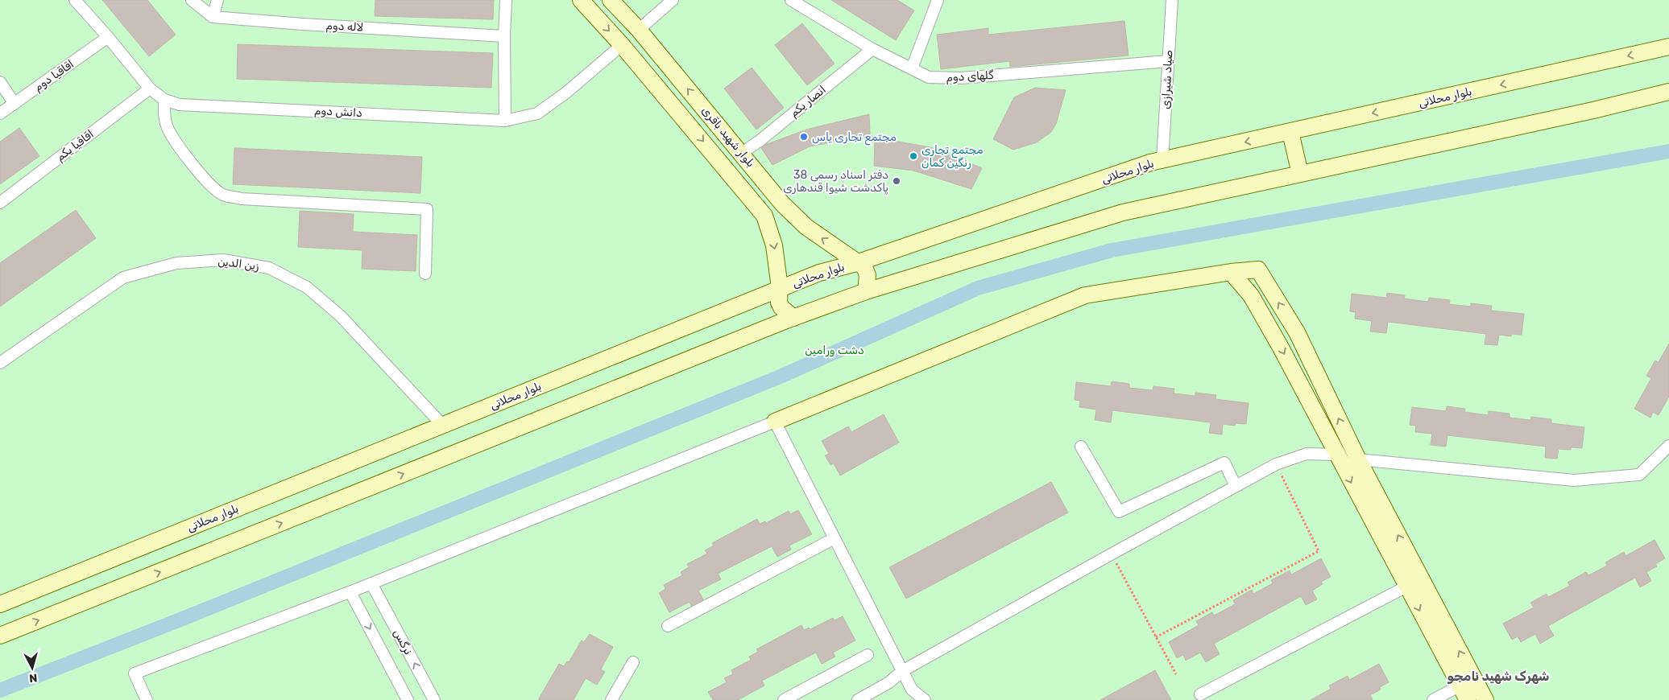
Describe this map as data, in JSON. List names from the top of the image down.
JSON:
{
  "streets": {
    "street": [
      "لاله دوم",
      "اقاقیا دوم",
      "گلهای دوم",
      "صیاد شیرازی",
      "بلوار محلاتی",
      "انصار یکم",
      "دانش دوم",
      "بلوار شهید باقری",
      "اقاقیا یکم",
      "زین الدین",
      "نرگس"
    ]
  },
  "crossings": [
    ["اقاقیا دوم", "دانش دوم"],
    ["گلهای دوم", "صیاد شیرازی"],
    ["گلهای دوم", "انصار یکم"],
    ["صیاد شیرازی", "بلوار محلاتی"],
    ["بلوار محلاتی", "بلوار شهید باقری"],
    ["بلوار محلاتی", "زین الدین"],
    ["انصار یکم", "بلوار شهید باقری"],
    ["دانش دوم", "بلوار شهید باقری"],
    ["دانش دوم", "اقاقیا یکم"]
  ],
  "districts": ["شهرک شهید نامجو"],
  "parks": ["دشت ورامین"],
  "places": ["مجتمع تجاری یاس", "مجتمع تجاری رنگین کمان", "دفتر اسناد رسمی 38 پاکدشت شیوا قندهاری"],
  "north": "bottom"
}
